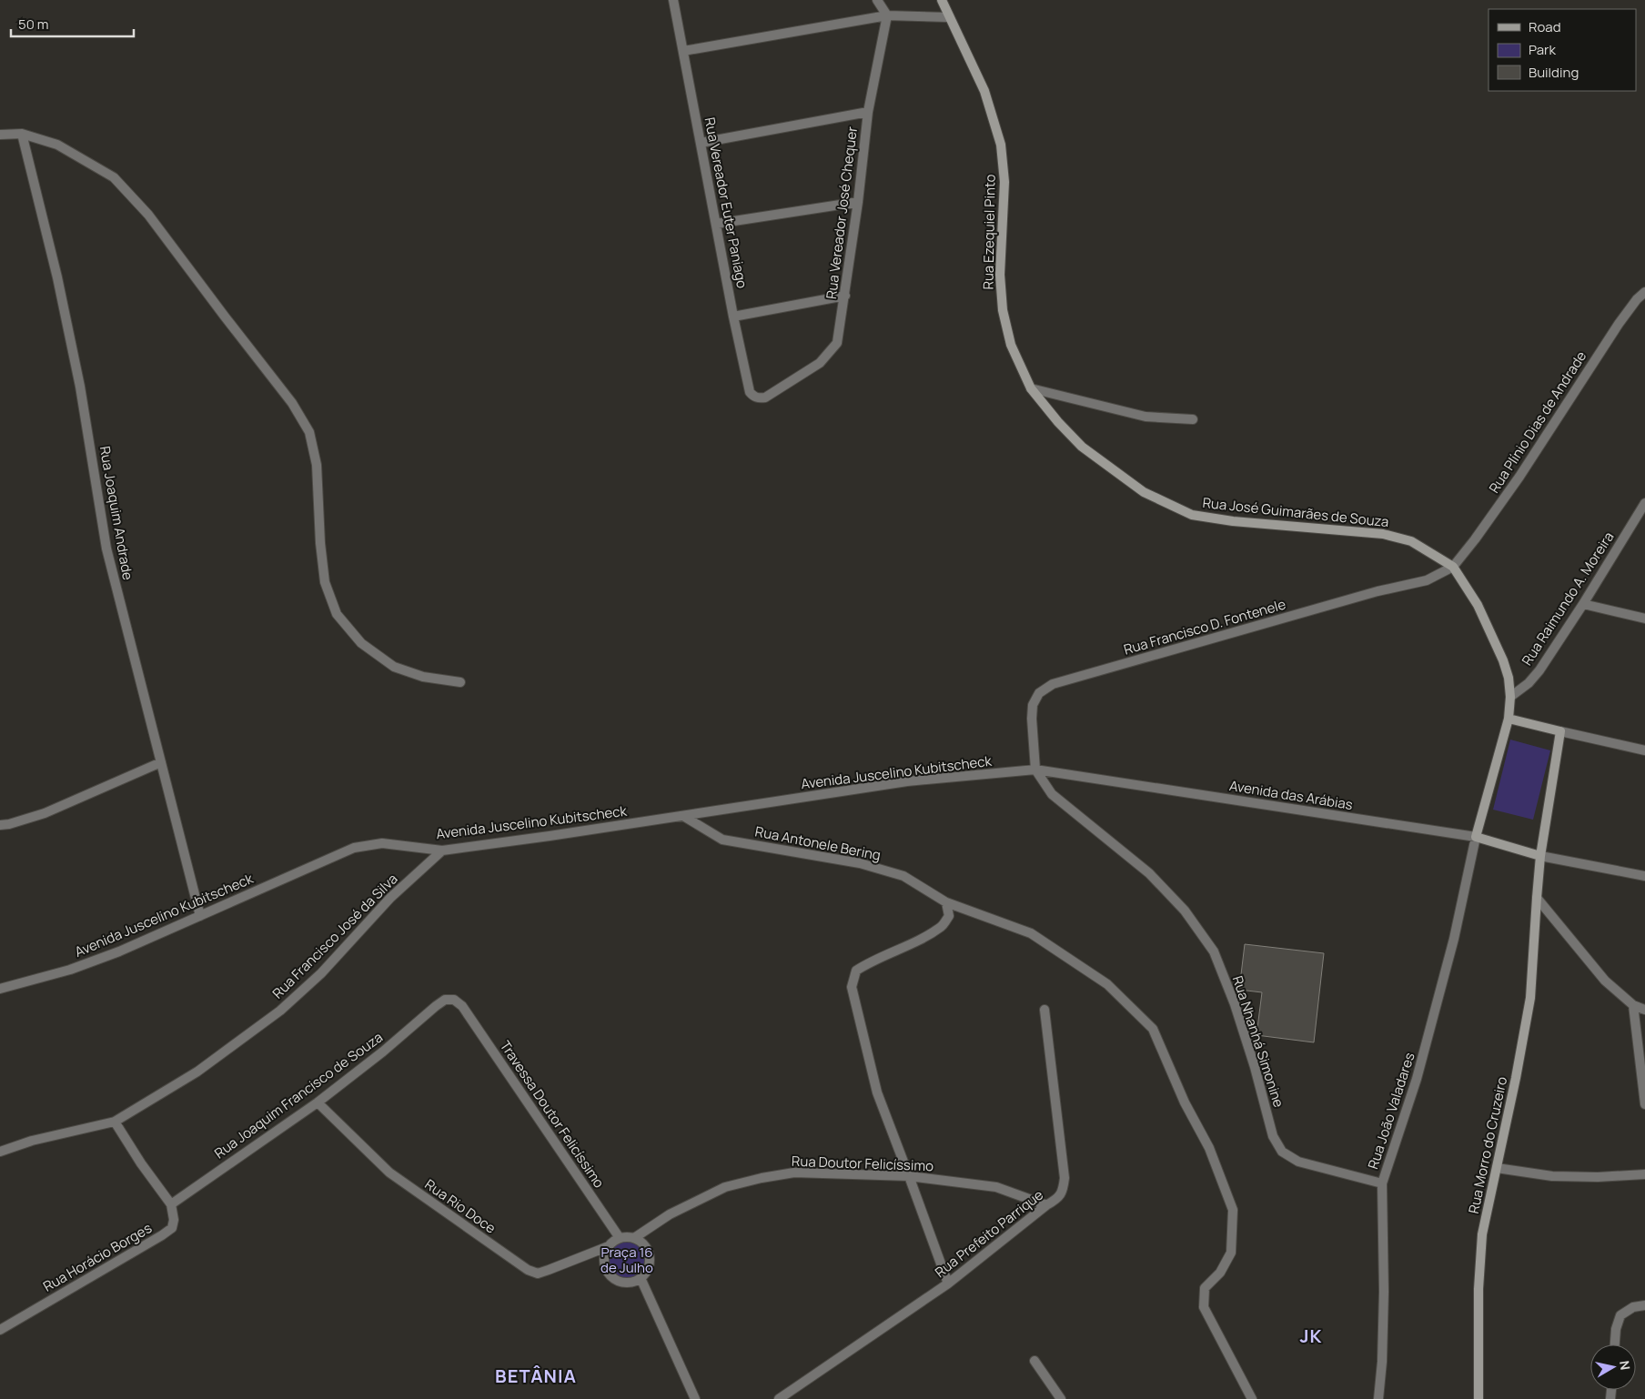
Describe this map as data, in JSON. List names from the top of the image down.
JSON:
{
  "streets": {
    "street": [
      "Rua Vereador Euter Paniago",
      "Rua Vereador José Chequer",
      "Rua Ezequiel Pinto",
      "Rua Plínio Dias de Andrade",
      "Rua José Guimarães de Souza",
      "Rua Joaquim Andrade",
      "Rua Raimundo A. Moreira",
      "Rua Francisco D. Fontenele",
      "Avenida Juscelino Kubitscheck",
      "Avenida das Arábias",
      "Rua Antonele Bering",
      "Rua Francisco José da Silva",
      "Rua Nhanhá Simonine",
      "Rua Joaquim Francisco de Souza",
      "Rua João Valadares",
      "Travessa Doutor Felicíssimo",
      "Rua Morro do Cruzeiro",
      "Rua Doutor Felicíssimo",
      "Rua Rio Doce",
      "Rua Prefeito Parrique",
      "Rua Horácio Borges"
    ]
  },
  "crossings": [
    ["Rua Vereador Euter Paniago", "Rua Vereador José Chequer"],
    ["Rua Ezequiel Pinto", "Rua José Guimarães de Souza"],
    ["Rua Plínio Dias de Andrade", "Rua José Guimarães de Souza"],
    ["Rua Plínio Dias de Andrade", "Rua Francisco D. Fontenele"],
    ["Rua José Guimarães de Souza", "Rua Raimundo A. Moreira"],
    ["Rua José Guimarães de Souza", "Rua Francisco D. Fontenele"],
    ["Rua Joaquim Andrade", "Avenida Juscelino Kubitscheck"],
    ["Rua Francisco D. Fontenele", "Avenida Juscelino Kubitscheck"],
    ["Rua Francisco D. Fontenele", "Avenida das Arábias"],
    ["Rua Francisco D. Fontenele", "Rua Nhanhá Simonine"],
    ["Avenida Juscelino Kubitscheck", "Avenida das Arábias"],
    ["Avenida Juscelino Kubitscheck", "Rua Antonele Bering"],
    ["Avenida Juscelino Kubitscheck", "Rua Francisco José da Silva"],
    ["Avenida Juscelino Kubitscheck", "Rua Nhanhá Simonine"],
    ["Avenida das Arábias", "Rua Nhanhá Simonine"],
    ["Avenida das Arábias", "Rua João Valadares"],
    ["Avenida das Arábias", "Rua Morro do Cruzeiro"],
    ["Rua Nhanhá Simonine", "Rua João Valadares"],
    ["Rua Joaquim Francisco de Souza", "Travessa Doutor Felicíssimo"],
    ["Rua Joaquim Francisco de Souza", "Rua Rio Doce"],
    ["Rua Joaquim Francisco de Souza", "Rua Horácio Borges"],
    ["Travessa Doutor Felicíssimo", "Rua Doutor Felicíssimo"],
    ["Travessa Doutor Felicíssimo", "Rua Rio Doce"],
    ["Rua Doutor Felicíssimo", "Rua Rio Doce"],
    ["Rua Doutor Felicíssimo", "Rua Prefeito Parrique"]
  ],
  "districts": ["JK", "BETÂNIA"],
  "parks": ["Praça 16 de Julho"],
  "legend": ["Road", "Park", "Building"],
  "scale_bar": "50 m",
  "north": "right"
}
